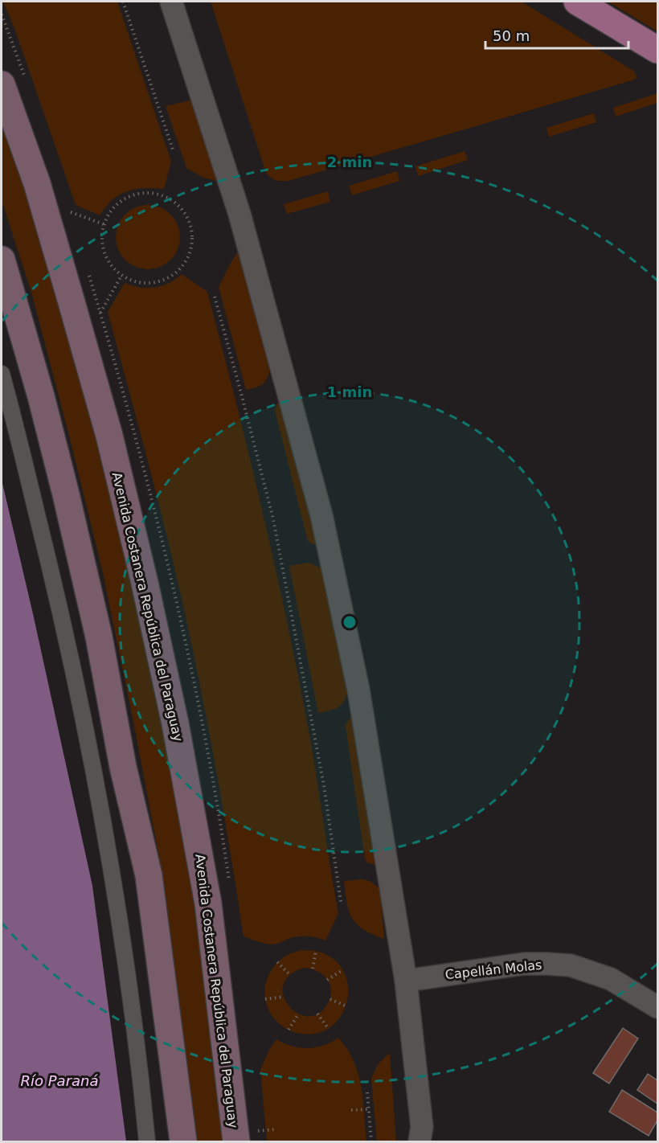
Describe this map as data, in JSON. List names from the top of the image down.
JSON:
{
  "streets": {
    "main road": ["Avenida Costanera República del Paraguay"],
    "street": ["Capellán Molas"]
  },
  "water": ["Río Paraná"],
  "scale_bar": "50 m",
  "rings": ["2 min", "1 min"]
}
